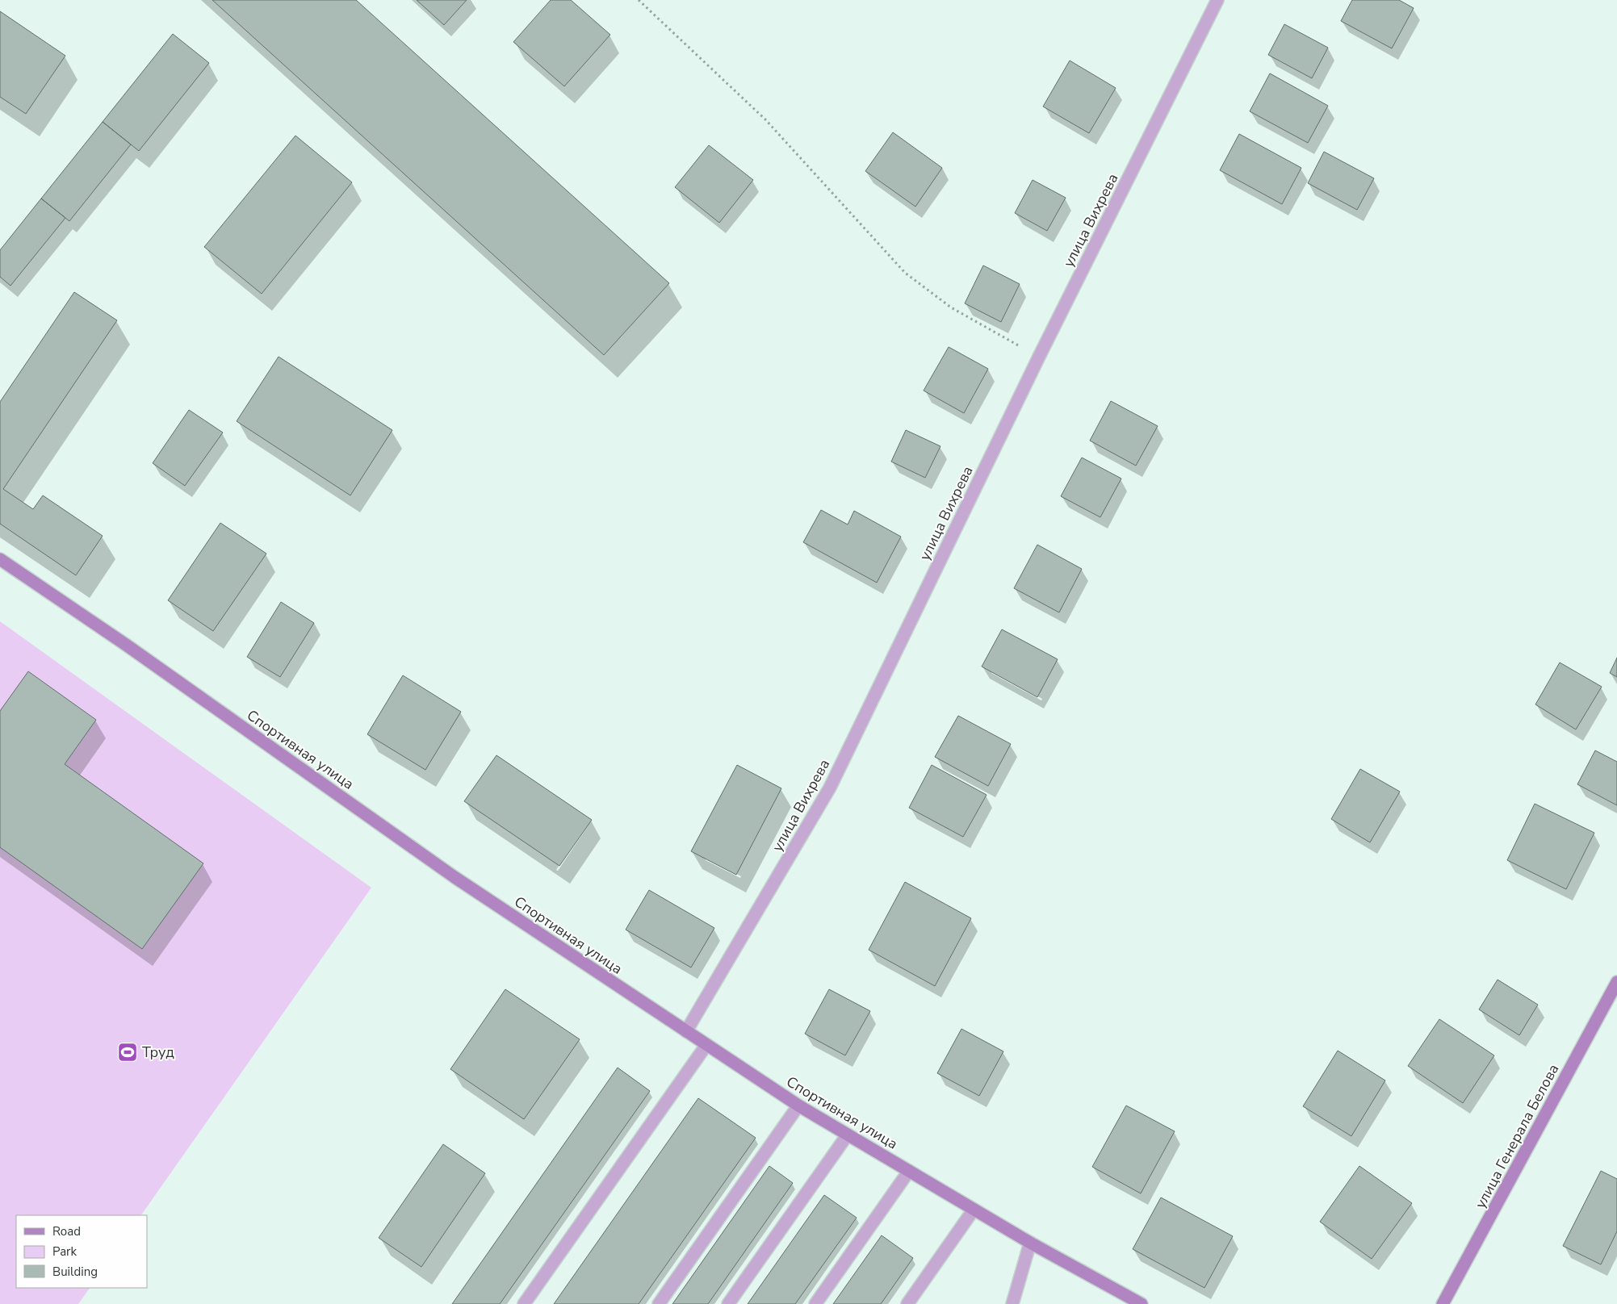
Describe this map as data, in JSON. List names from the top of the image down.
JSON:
{
  "streets": {
    "street": ["улица Вихрева", "Спортивная улица", "улица Генерала Белова"]
  },
  "crossings": [
    ["улица Вихрева", "Спортивная улица"]
  ],
  "places": {
    "sports": ["Труд"]
  },
  "legend": ["Road", "Park", "Building"]
}
